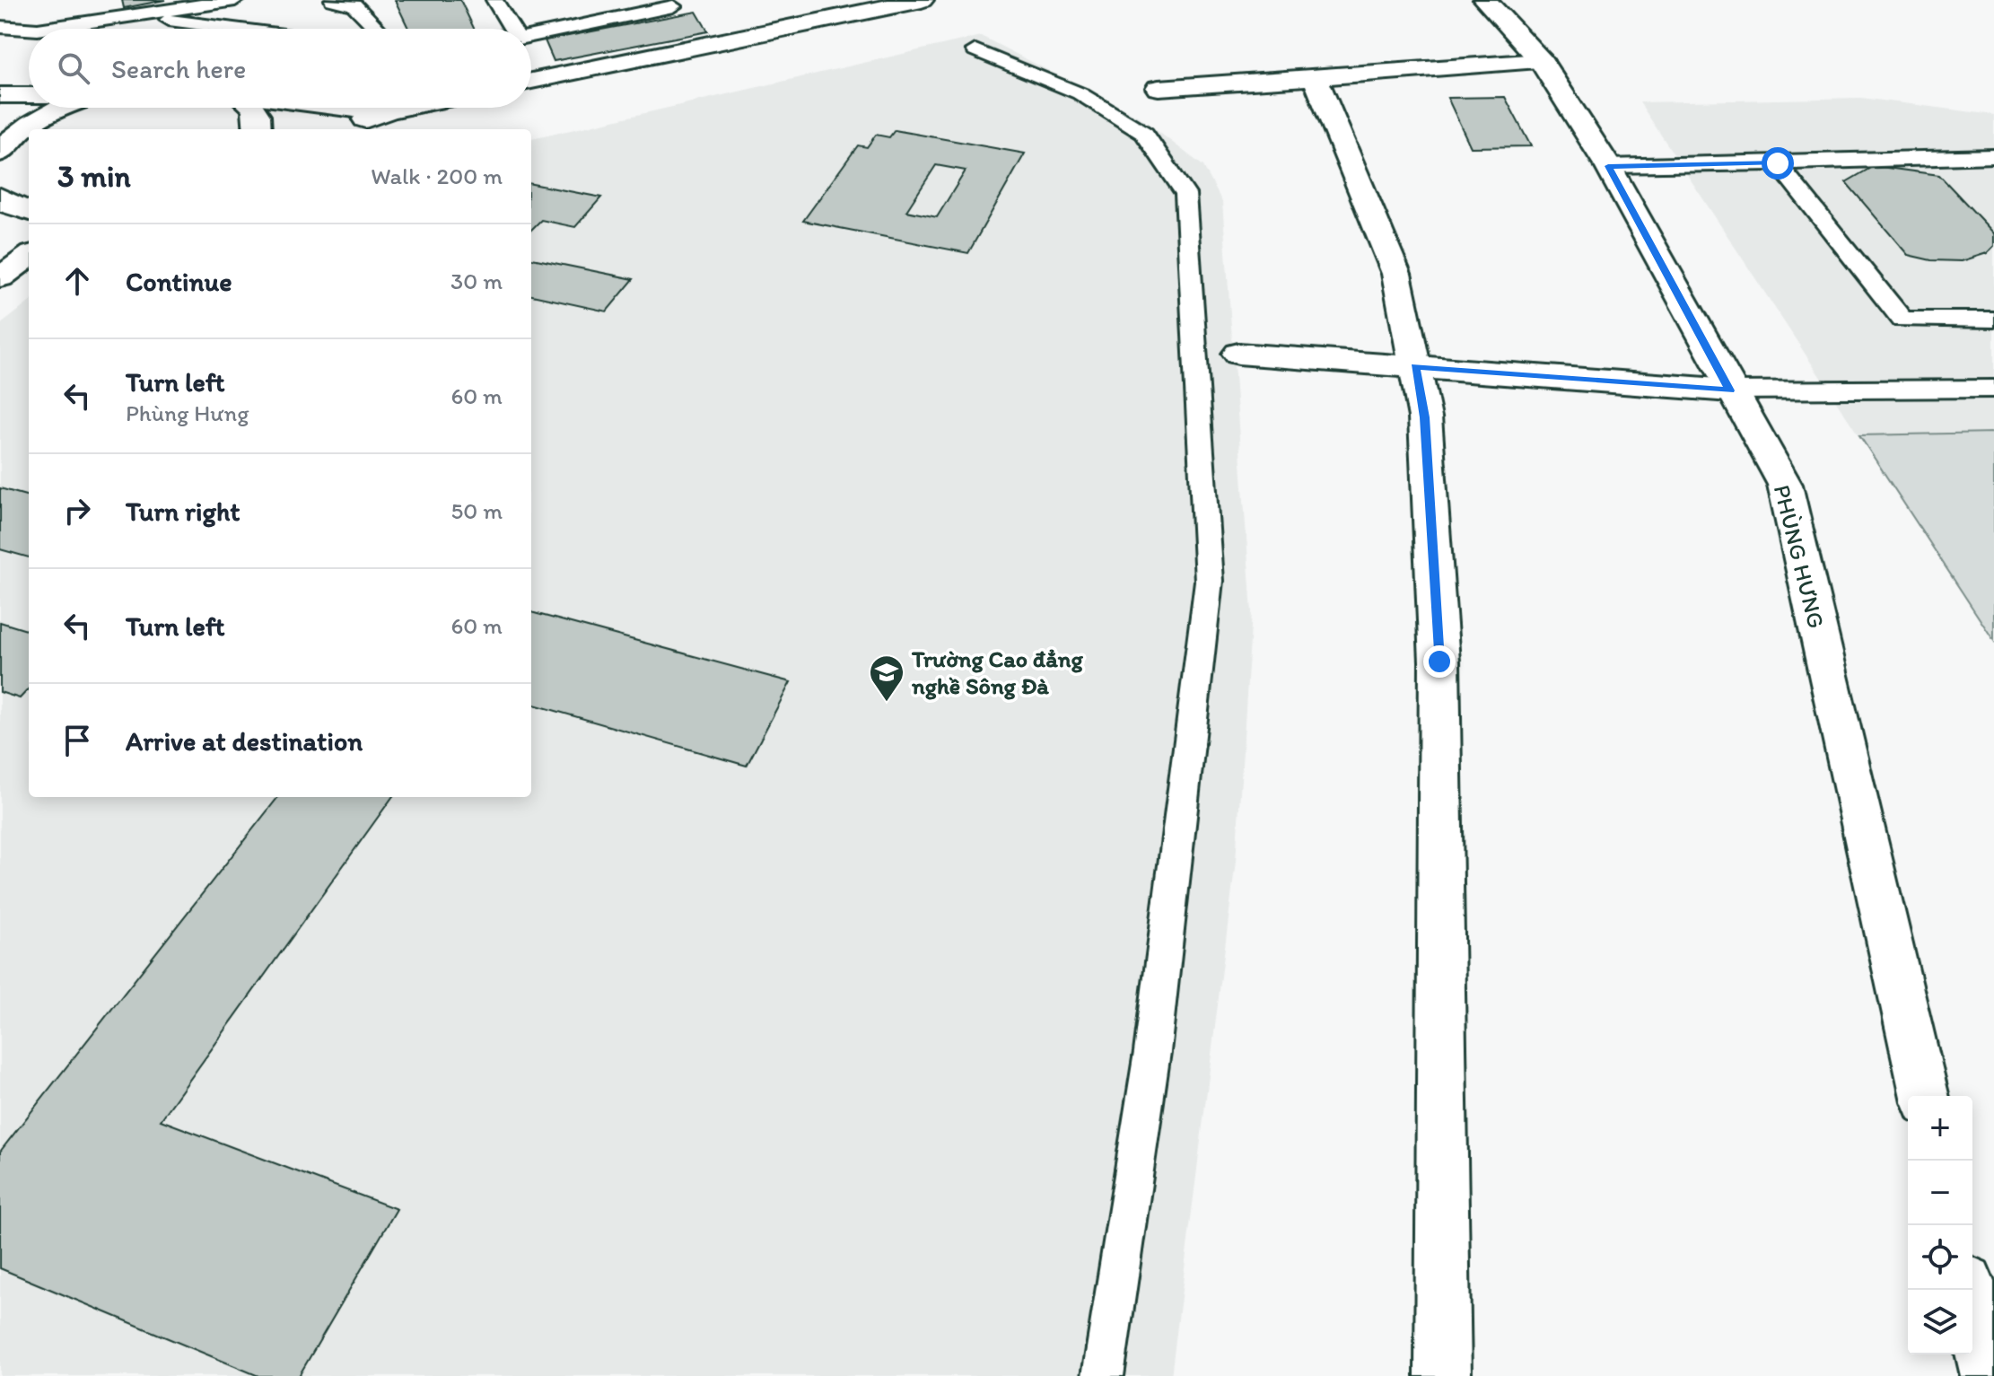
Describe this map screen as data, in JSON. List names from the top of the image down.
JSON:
{
  "streets": {
    "street": ["PHÙNG HƯNG"]
  },
  "places": {
    "school or university": ["Trường Cao đẳng nghề Sông Đà"]
  },
  "page": {
    "search": "Search here",
    "heading": ["3 min", "Walk · 200 m"],
    "list": [
      ["Continue", "30 m"],
      ["Turn left", "Phùng Hưng", "60 m"],
      ["Turn right", "50 m"],
      ["Turn left", "60 m"],
      "Arrive at destination"
    ],
    "map_buttons": ["+", "−"]
  }
}
